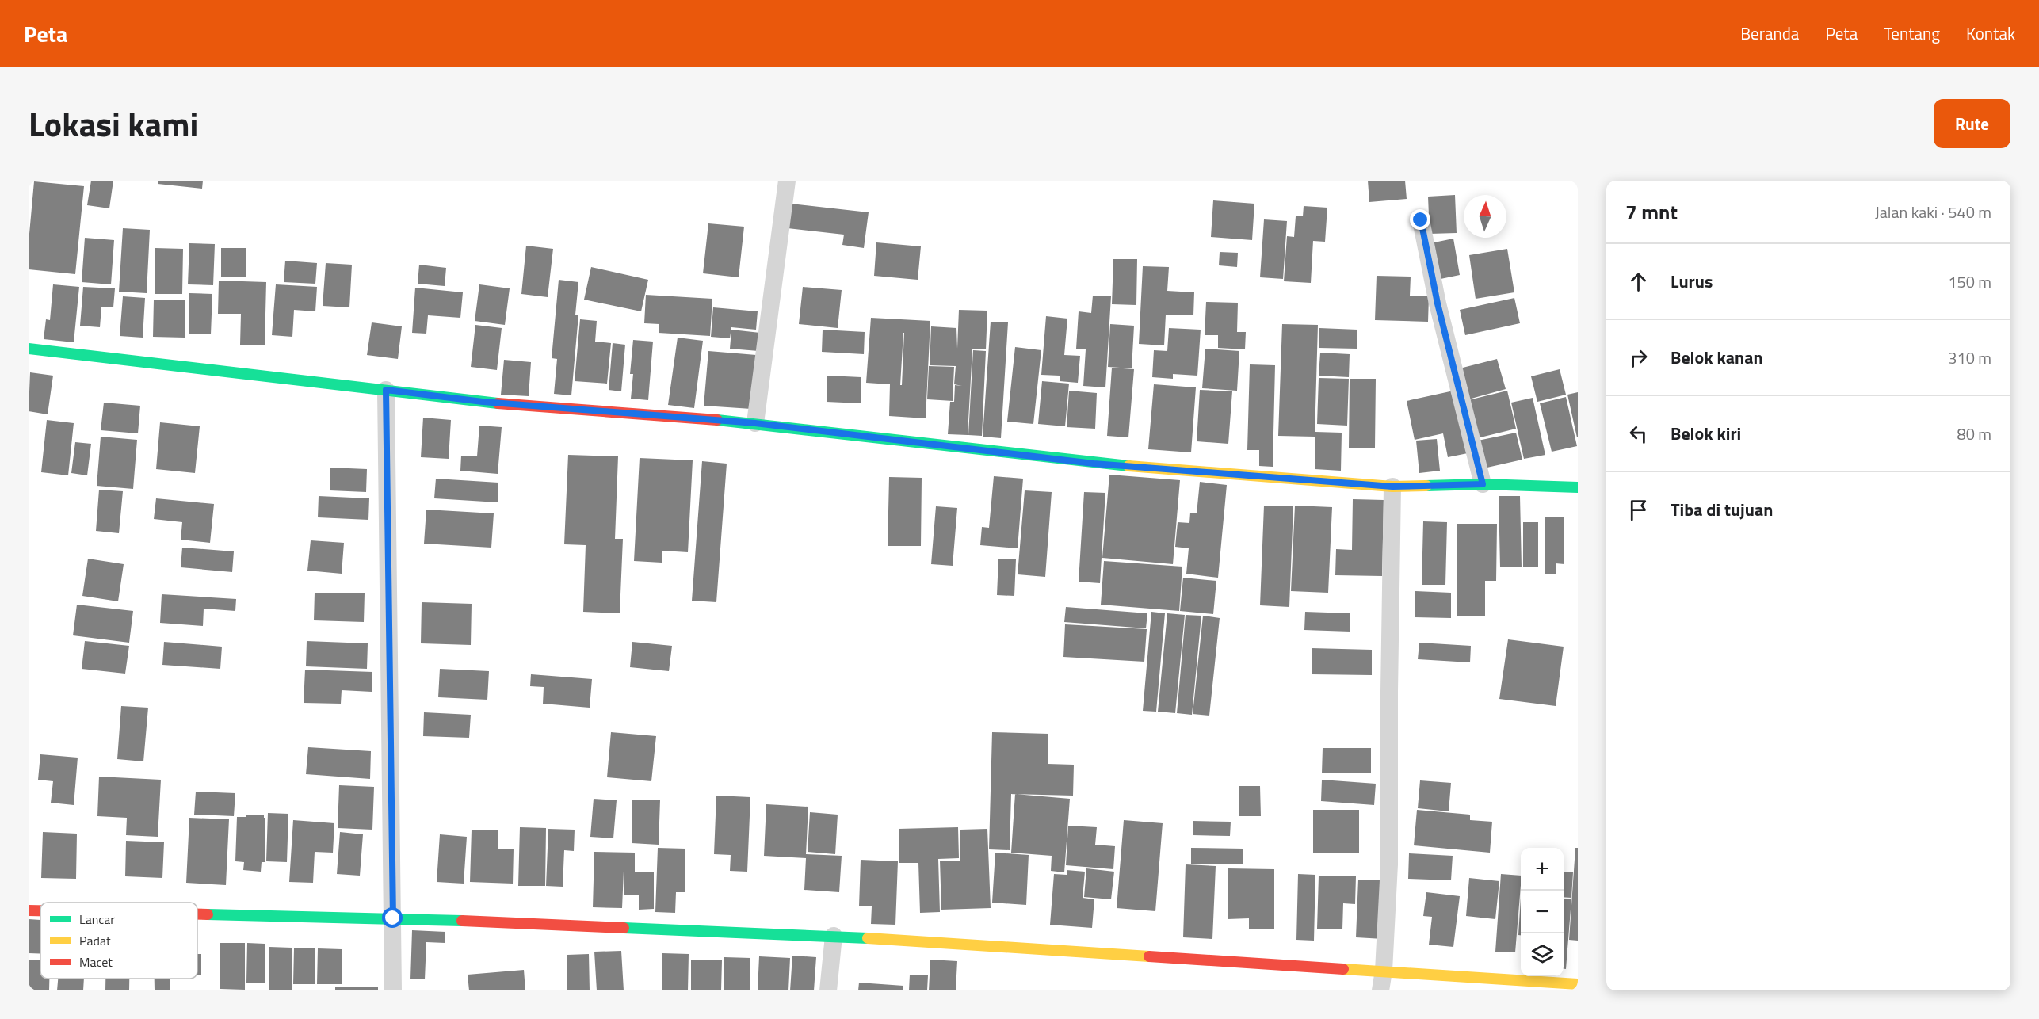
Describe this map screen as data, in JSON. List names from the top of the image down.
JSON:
{
  "legend": ["Lancar", "Padat", "Macet"],
  "north": "top",
  "page": {
    "header": "Peta",
    "nav": [
      "Beranda",
      "Peta",
      "Tentang",
      "Kontak"
    ],
    "title": "Lokasi kami",
    "buttons": "Rute",
    "heading": ["7 mnt", "Jalan kaki · 540 m"],
    "list": [
      ["Lurus", "150 m"],
      ["Belok kanan", "310 m"],
      ["Belok kiri", "80 m"],
      "Tiba di tujuan"
    ],
    "map_buttons": ["+", "−"]
  }
}
